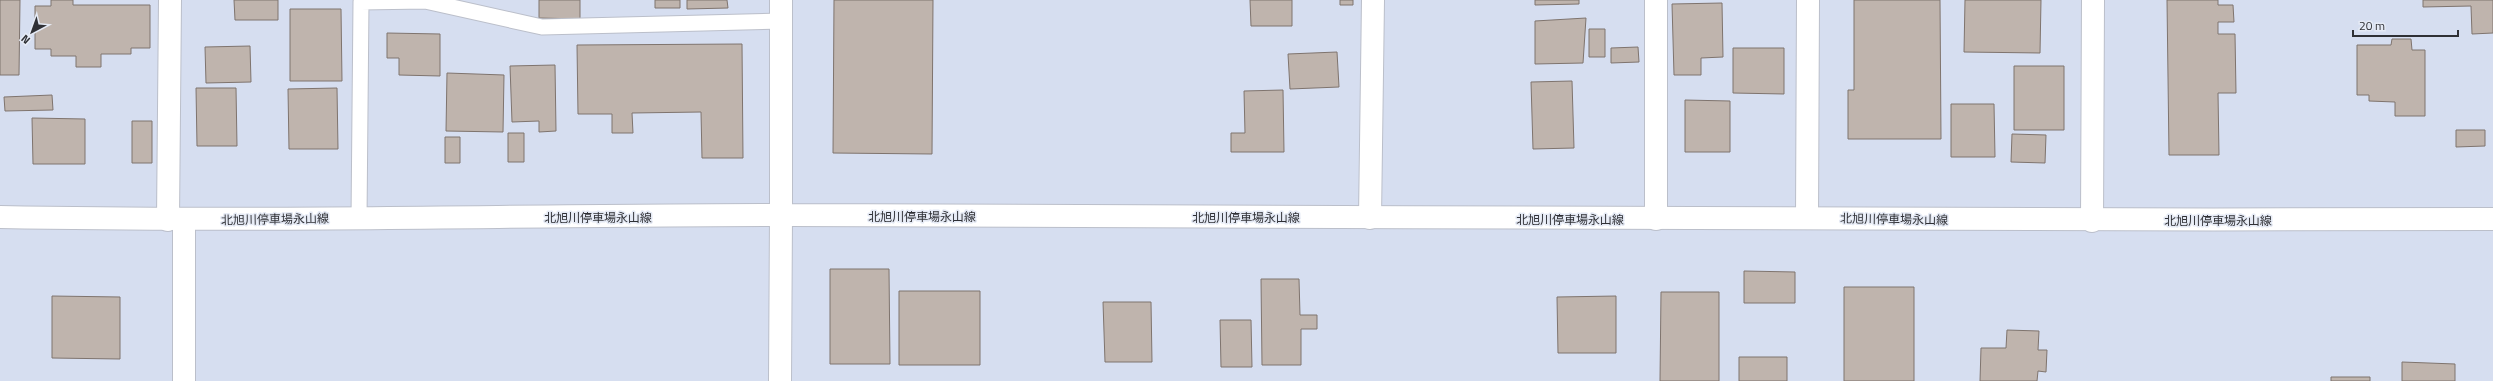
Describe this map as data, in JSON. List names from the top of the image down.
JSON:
{
  "streets": {
    "main road": ["北旭川停車場永山線"]
  },
  "scale_bar": "20 m",
  "north": "bottom left"
}
